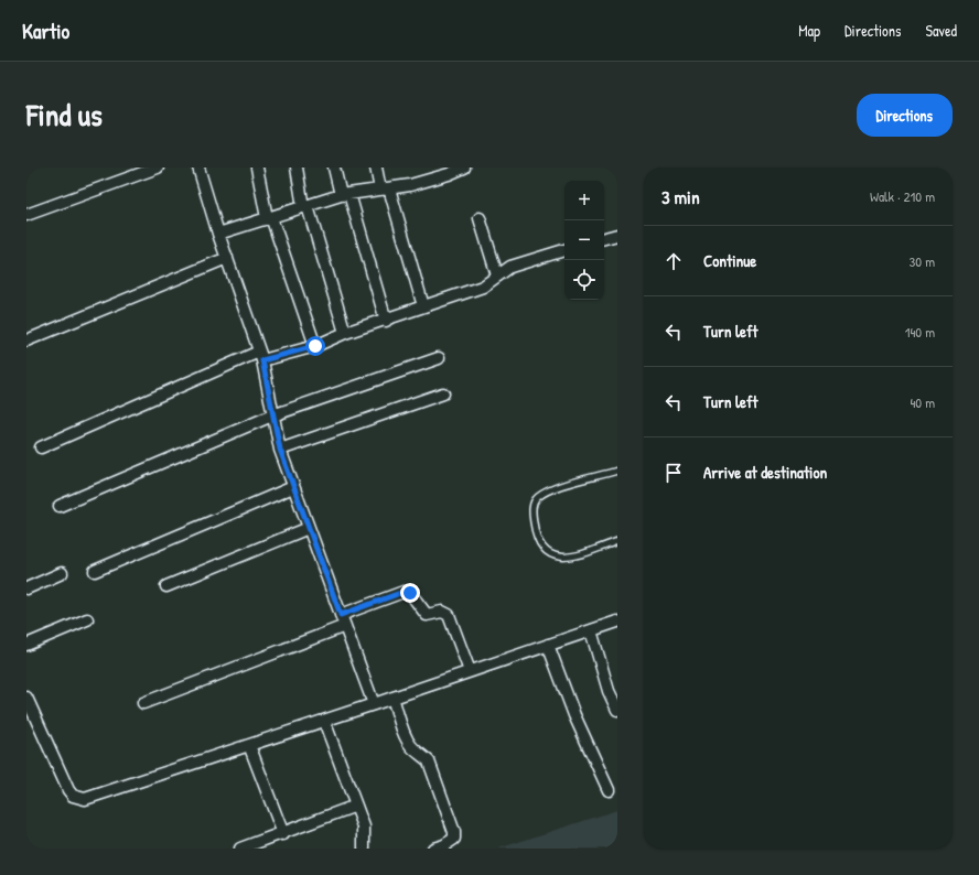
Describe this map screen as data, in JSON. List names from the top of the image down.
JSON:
{
  "page": {
    "header": "Kartio",
    "nav": ["Map", "Directions", "Saved"],
    "title": "Find us",
    "buttons": "Directions",
    "heading": ["3 min", "Walk · 210 m"],
    "map_buttons": ["+", "−"],
    "list": [
      ["Continue", "30 m"],
      ["Turn left", "140 m"],
      ["Turn left", "40 m"],
      "Arrive at destination"
    ]
  }
}
